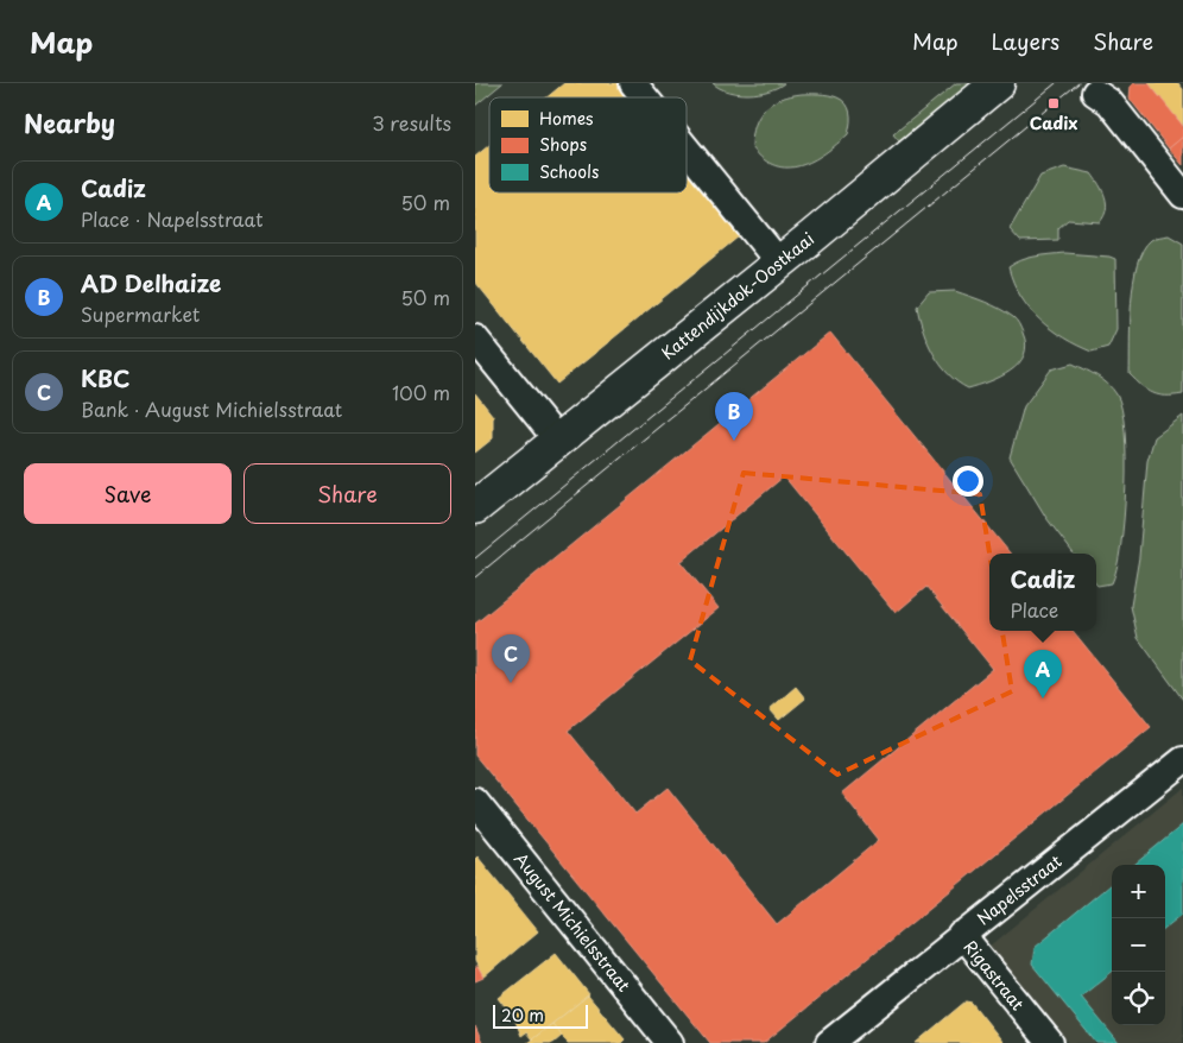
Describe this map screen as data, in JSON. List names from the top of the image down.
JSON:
{
  "streets": {
    "street": [
      "Kattendijkdok-Oostkaai",
      "Napelsstraat",
      "August Michielsstraat",
      "Rigastraat"
    ]
  },
  "crossings": [
    ["Napelsstraat", "Rigastraat"]
  ],
  "places": {
    "transit": ["Cadix"]
  },
  "legend": ["Homes", "Shops", "Schools"],
  "scale_bar": "20 m",
  "page": {
    "header": "Map",
    "nav": ["Map", "Layers", "Share"],
    "heading": ["Nearby", "3 results"],
    "list": [
      {
        "mark": "A",
        "name": "Cadiz",
        "note": "Place · Napelsstraat",
        "value": "50 m"
      },
      {
        "mark": "B",
        "name": "AD Delhaize",
        "note": "Supermarket",
        "value": "50 m"
      },
      {
        "mark": "C",
        "name": "KBC",
        "note": "Bank · August Michielsstraat",
        "value": "100 m"
      }
    ],
    "pins": ["B", "C", "A"],
    "buttons": ["Save", "Share"],
    "popup": ["Cadiz", "Place"],
    "map_buttons": ["+", "−"],
    "scale": "20 m"
  }
}
